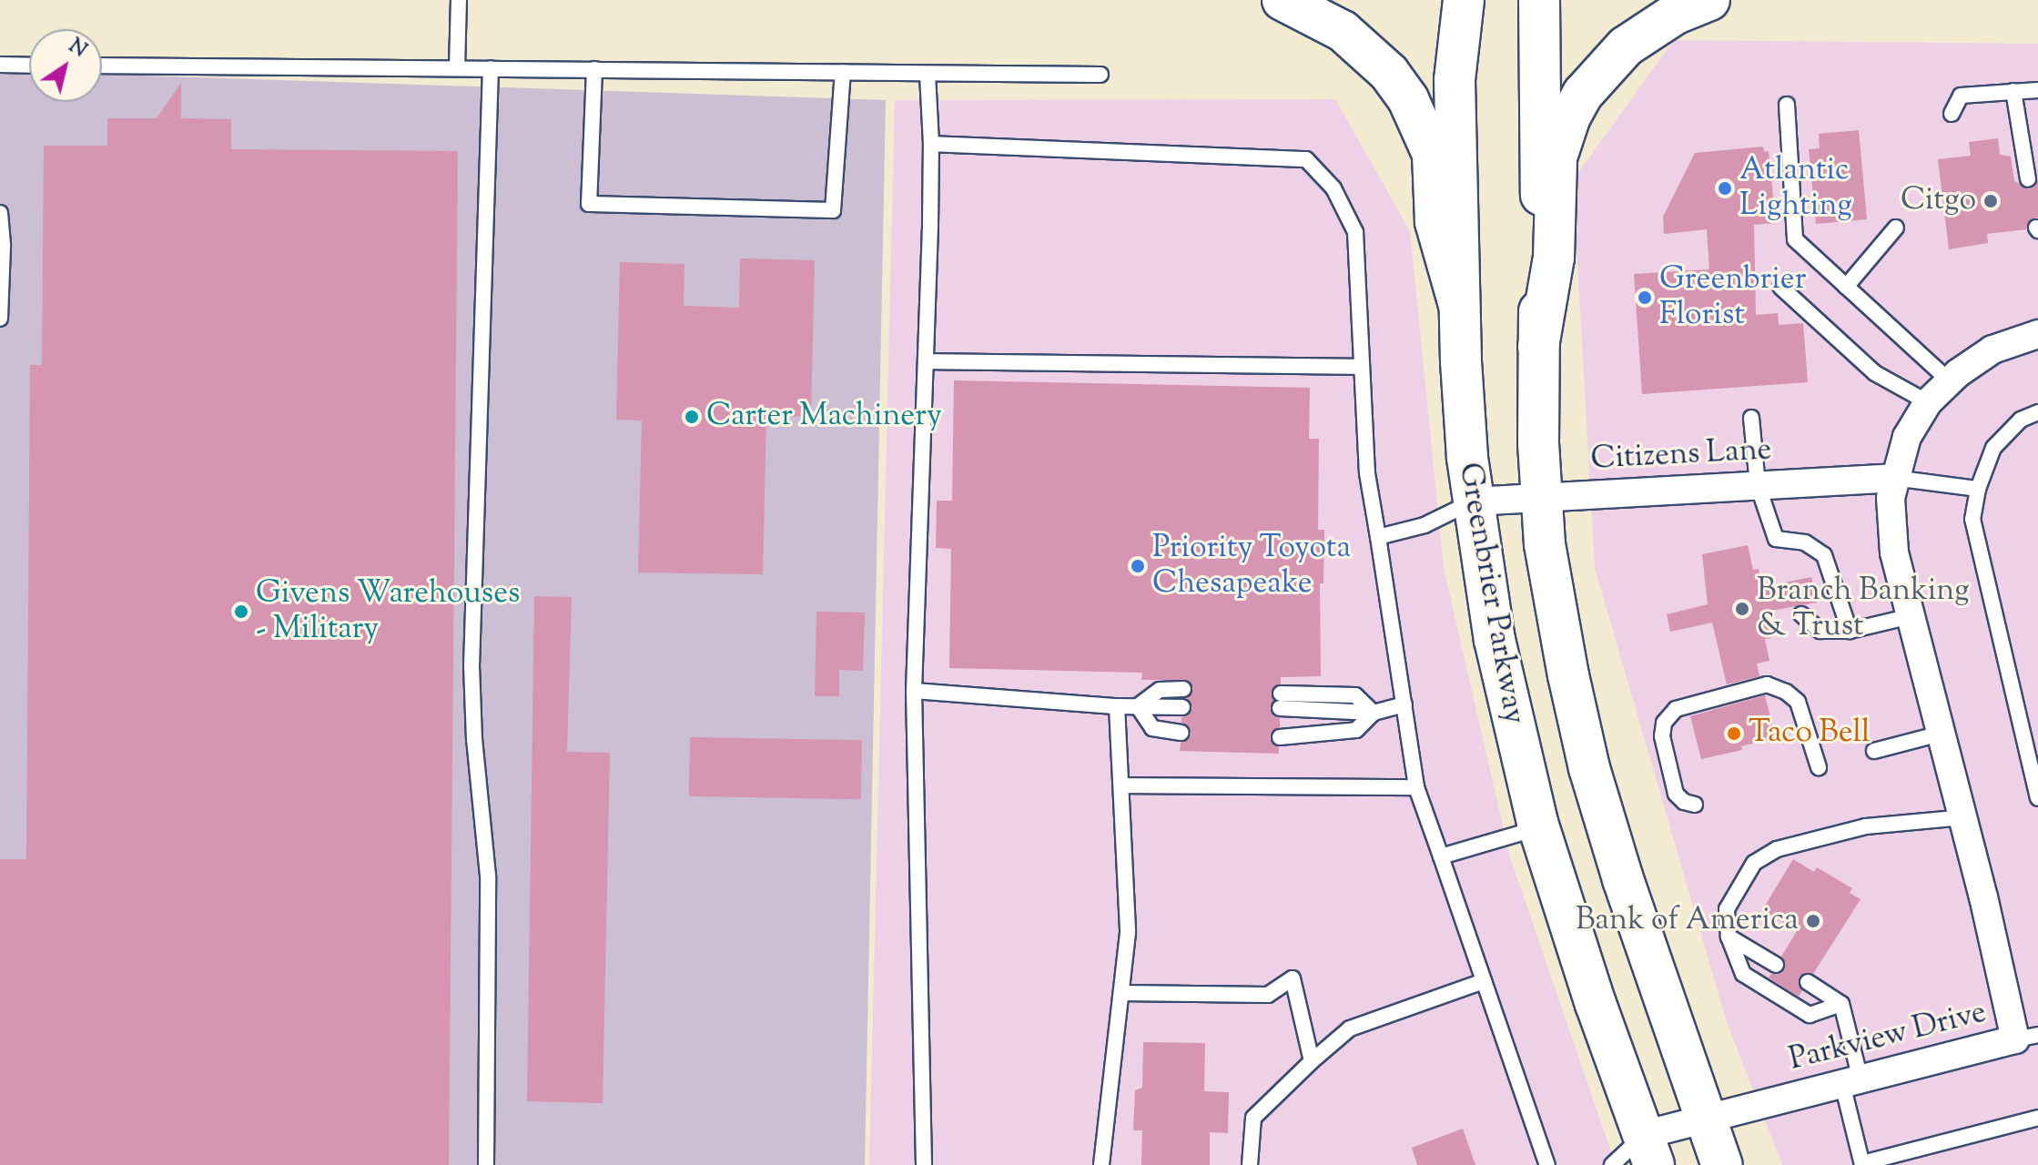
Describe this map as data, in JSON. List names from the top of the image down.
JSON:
{
  "streets": {
    "main road": ["Greenbrier Parkway"],
    "street": ["Citizens Lane", "Parkview Drive"]
  },
  "crossings": [
    ["Citizens Lane", "Greenbrier Parkway"],
    ["Citizens Lane", "Parkview Drive"],
    ["Greenbrier Parkway", "Parkview Drive"]
  ],
  "places": [
    "Atlantic Lighting",
    "Citgo",
    "Greenbrier Florist",
    "Carter Machinery",
    "Priority Toyota Chesapeake",
    "Branch Banking & Trust",
    "Givens Warehouses - Military",
    "Taco Bell",
    "Bank of America"
  ],
  "north": "top right"
}
